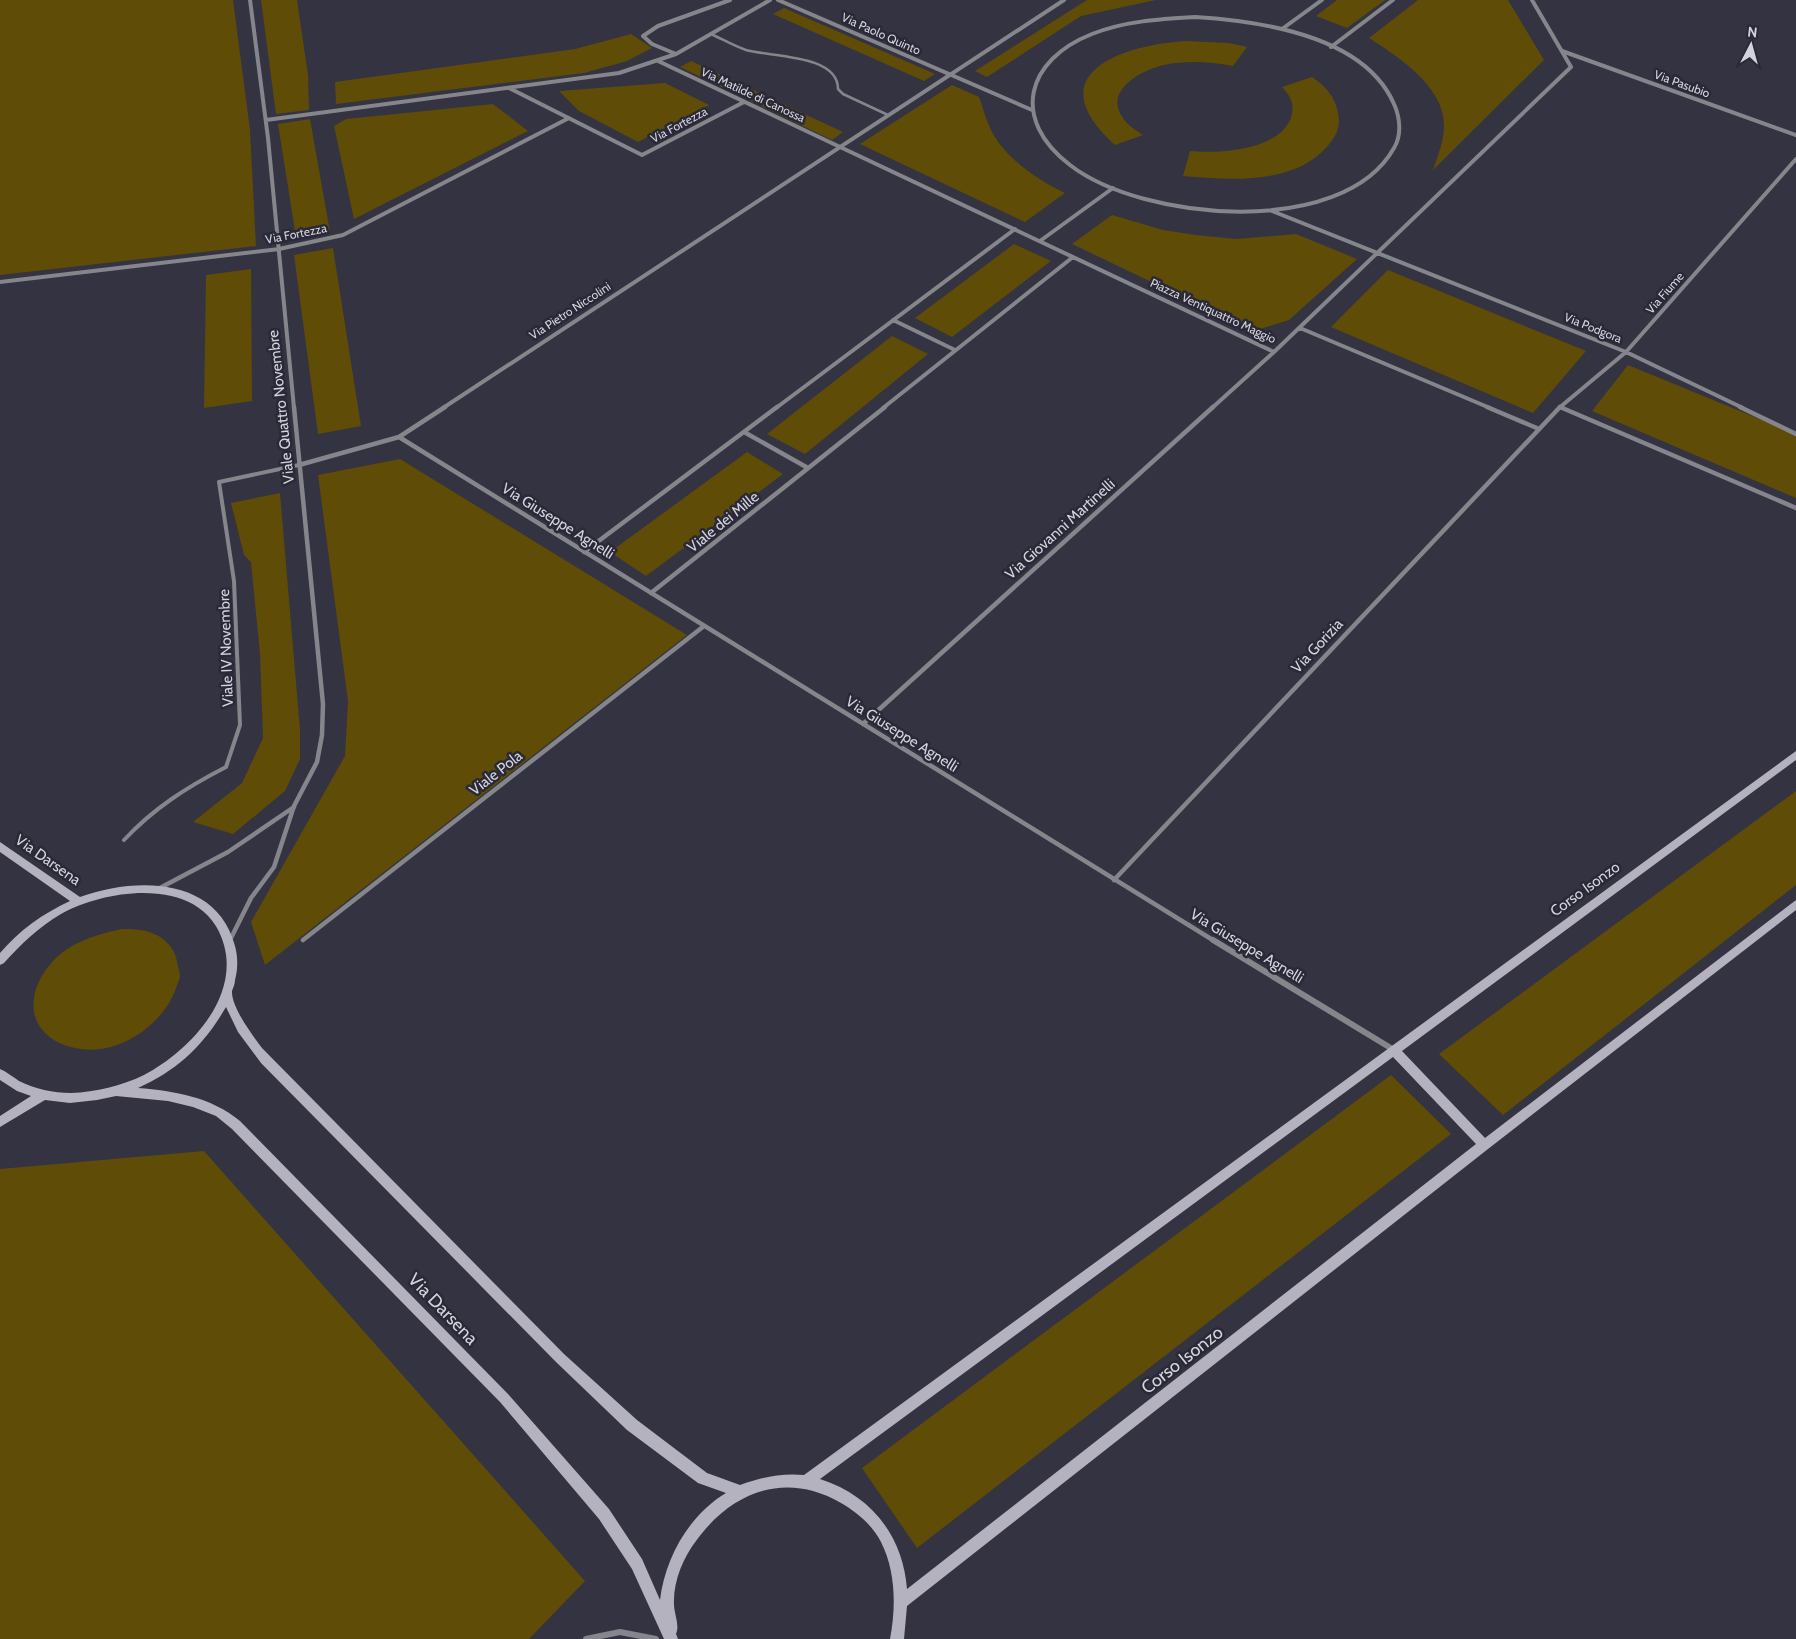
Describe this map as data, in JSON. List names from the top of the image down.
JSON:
{
  "streets": {
    "main road": ["Via Darsena", "Corso Isonzo"],
    "street": [
      "Via Paolo Quinto",
      "Via Pasubio",
      "Via Matilde di Canossa",
      "Via Fortezza",
      "Via Fiume",
      "Via Pietro Niccolini",
      "Piazza Ventiquattro Maggio",
      "Via Podgora",
      "Viale Quattro Novembre",
      "Via Giuseppe Agnelli",
      "Viale dei Mille",
      "Via Giovanni Martinelli",
      "Via Gorizia",
      "Viale Pola"
    ],
    "lane": ["Viale IV Novembre"]
  },
  "crossings": [
    ["Via Pasubio", "Piazza Ventiquattro Maggio"],
    ["Via Matilde di Canossa", "Via Fortezza"],
    ["Via Matilde di Canossa", "Via Pietro Niccolini"],
    ["Via Matilde di Canossa", "Piazza Ventiquattro Maggio"],
    ["Via Fortezza", "Viale Quattro Novembre"],
    ["Via Fiume", "Via Podgora"],
    ["Via Fiume", "Via Gorizia"],
    ["Via Pietro Niccolini", "Piazza Ventiquattro Maggio"],
    ["Via Pietro Niccolini", "Viale Quattro Novembre"],
    ["Via Pietro Niccolini", "Via Giuseppe Agnelli"],
    ["Via Pietro Niccolini", "Viale IV Novembre"],
    ["Piazza Ventiquattro Maggio", "Via Podgora"],
    ["Piazza Ventiquattro Maggio", "Viale dei Mille"],
    ["Piazza Ventiquattro Maggio", "Via Giovanni Martinelli"],
    ["Viale Quattro Novembre", "Viale IV Novembre"],
    ["Viale Quattro Novembre", "Via Darsena"],
    ["Via Giuseppe Agnelli", "Viale dei Mille"],
    ["Via Giuseppe Agnelli", "Via Giovanni Martinelli"],
    ["Via Giuseppe Agnelli", "Via Gorizia"],
    ["Via Giuseppe Agnelli", "Viale Pola"],
    ["Via Giuseppe Agnelli", "Corso Isonzo"],
    ["Via Darsena", "Corso Isonzo"]
  ],
  "north": "top"
}
